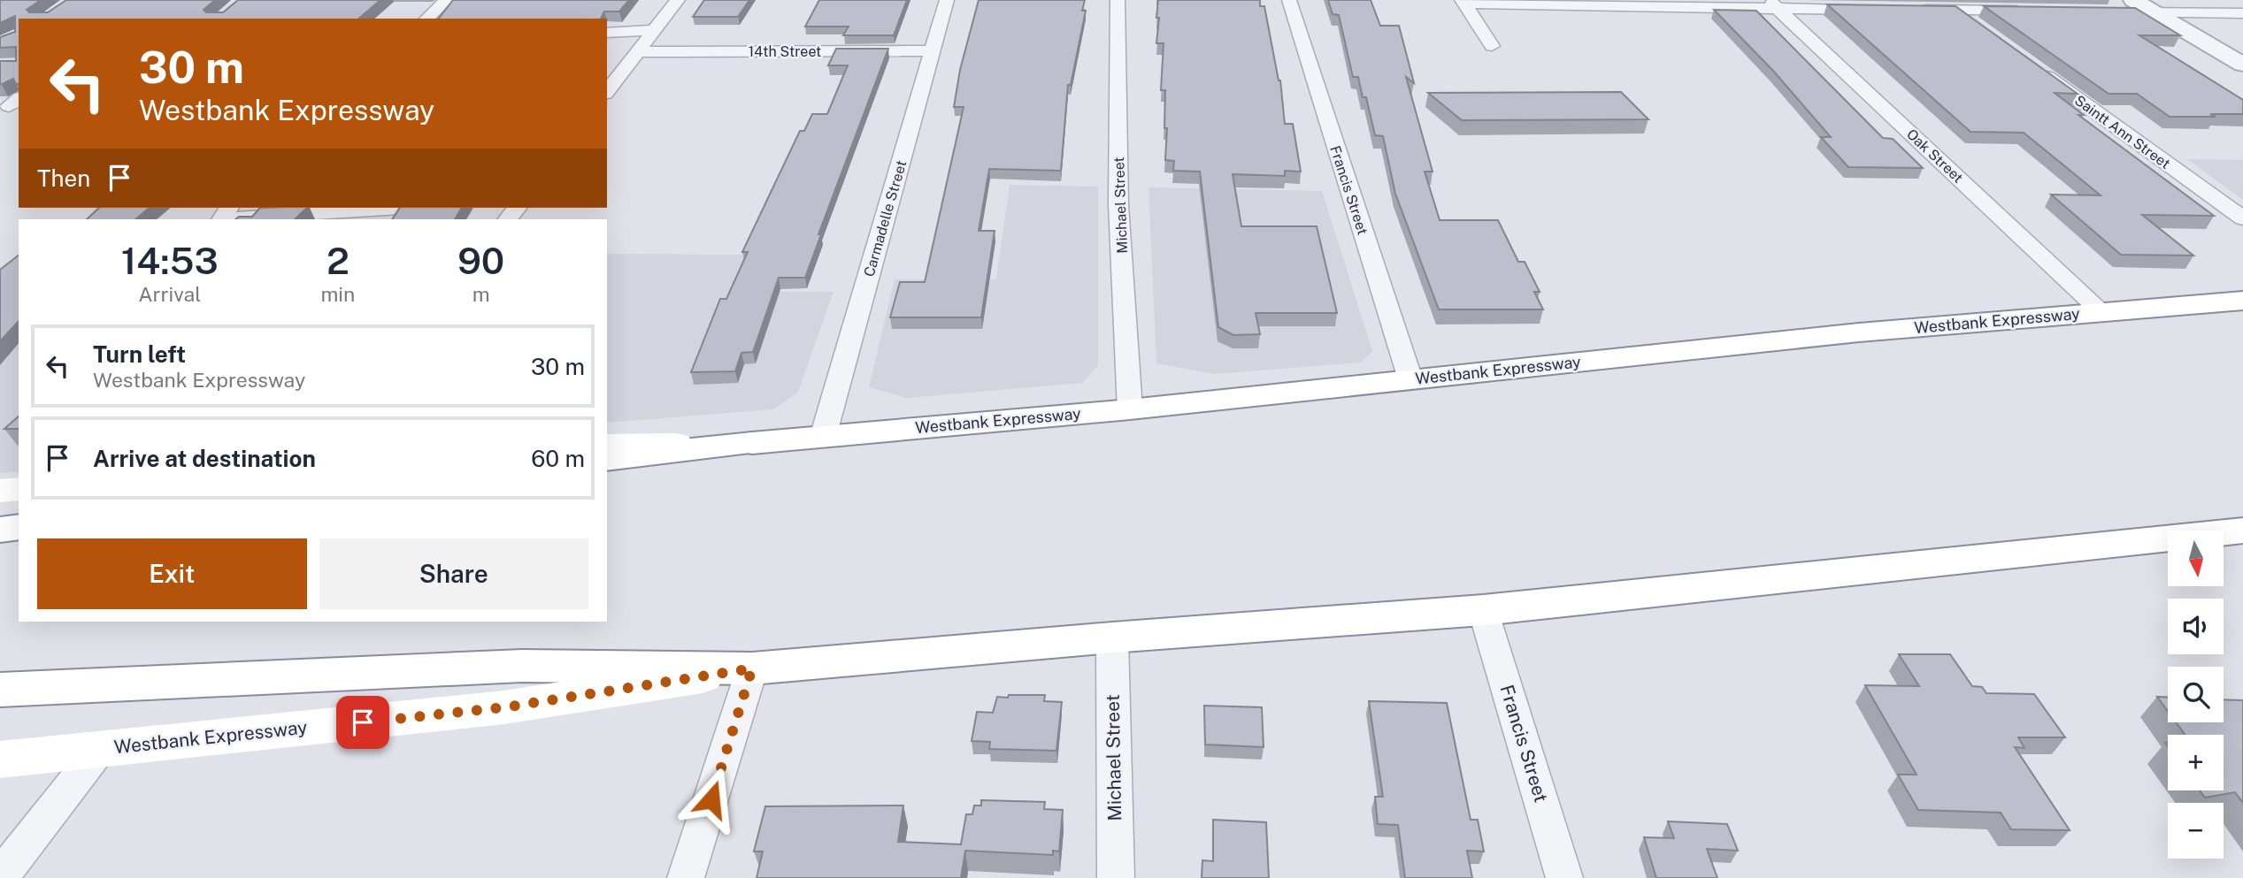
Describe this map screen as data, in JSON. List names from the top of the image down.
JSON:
{
  "streets": {
    "main road": ["Westbank Expressway"],
    "street": [
      "14th Street",
      "Saintt Ann Street",
      "Oak Street",
      "Francis Street",
      "Michael Street",
      "Carmadelle Street"
    ]
  },
  "crossings": [
    ["14th Street", "Carmadelle Street"],
    ["Oak Street", "Westbank Expressway"],
    ["Francis Street", "Westbank Expressway"],
    ["Michael Street", "Westbank Expressway"],
    ["Carmadelle Street", "Westbank Expressway"]
  ],
  "north": "bottom",
  "page": {
    "turn": ["30 m", "Westbank Expressway"],
    "then": "Then",
    "eta": [
      "14:53",
      "Arrival",
      "2",
      "min",
      "90",
      "m"
    ],
    "list": [
      {
        "name": "Turn left",
        "note": "Westbank Expressway",
        "value": "30 m"
      },
      {
        "name": "Arrive at destination",
        "value": "60 m"
      }
    ],
    "buttons": ["Exit", "Share"],
    "map_buttons": ["+", "−"]
  }
}
